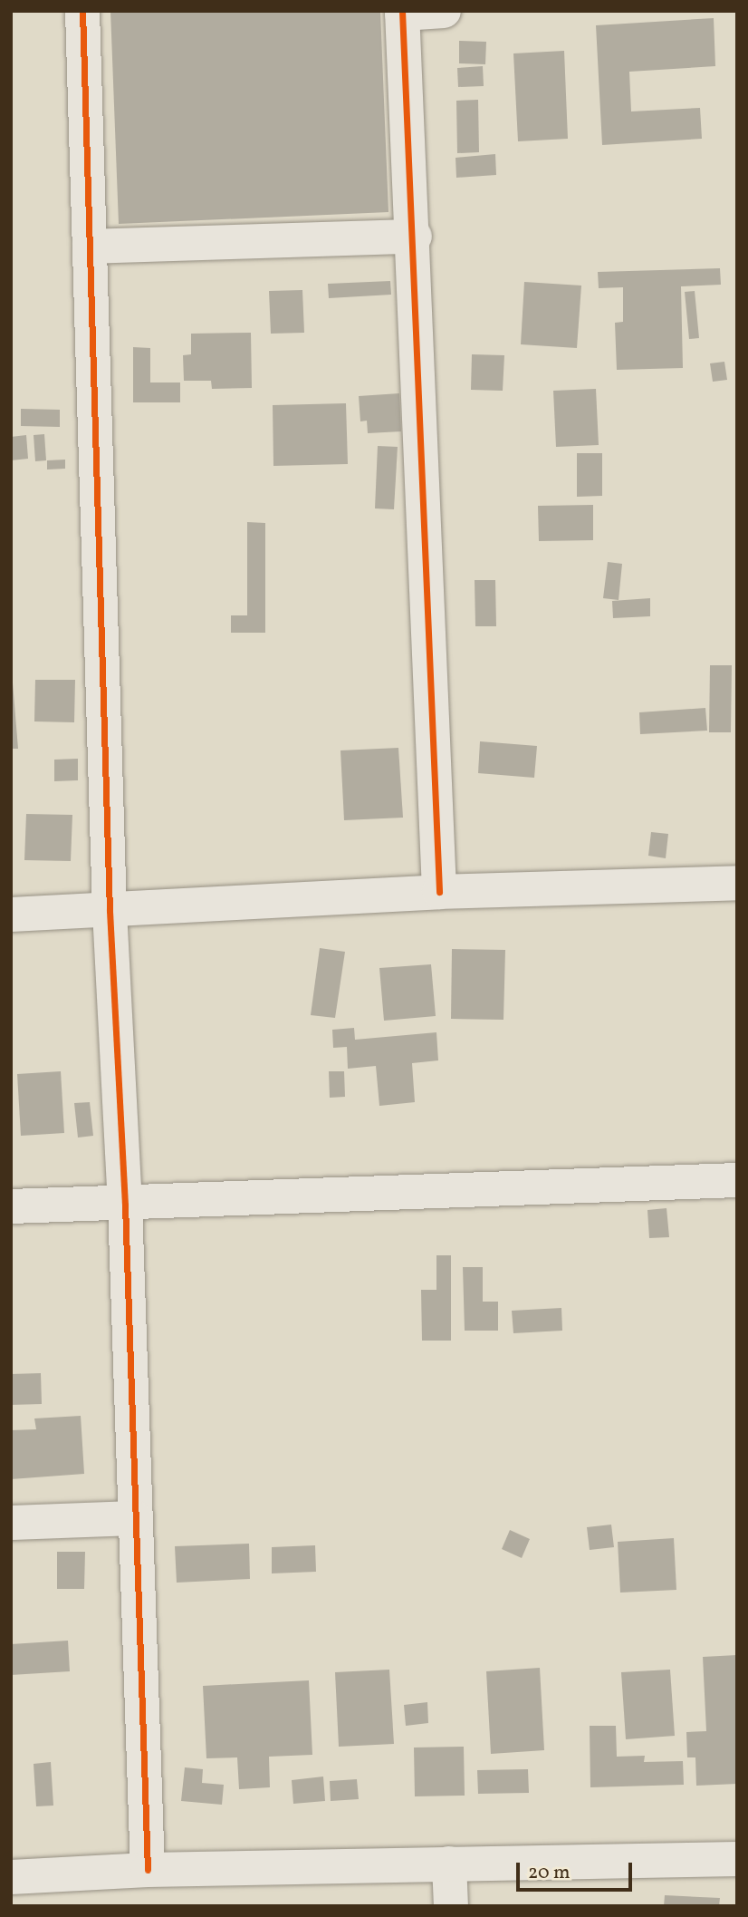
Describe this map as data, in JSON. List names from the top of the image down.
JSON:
{
  "scale_bar": "20 m"
}
